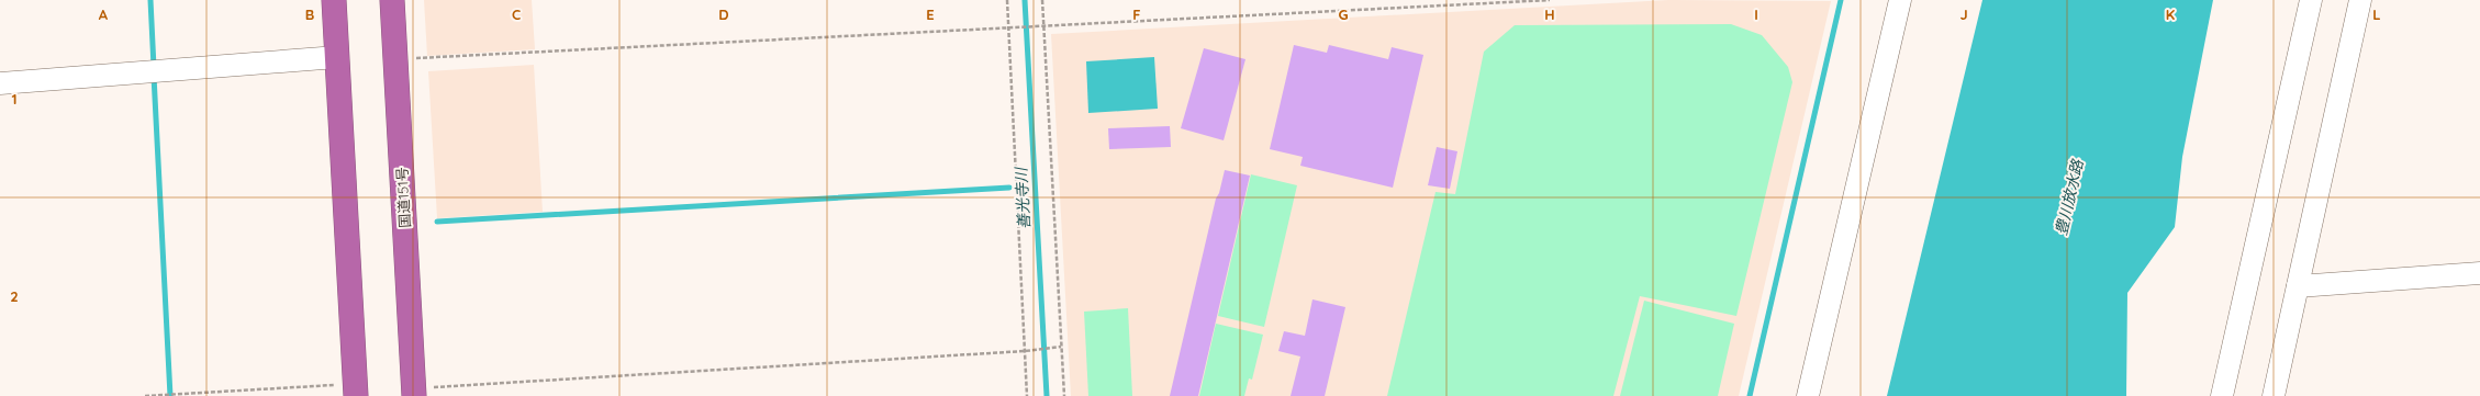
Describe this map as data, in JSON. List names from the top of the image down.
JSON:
{
  "streets": {
    "highway": ["国道151号"]
  },
  "water": ["豊川放水路", "善光寺川"],
  "grid": {
    "columns": [
      "A",
      "B",
      "C",
      "D",
      "E",
      "F",
      "G",
      "H",
      "I",
      "J",
      "K",
      "L"
    ],
    "rows": ["1", "2"]
  }
}
